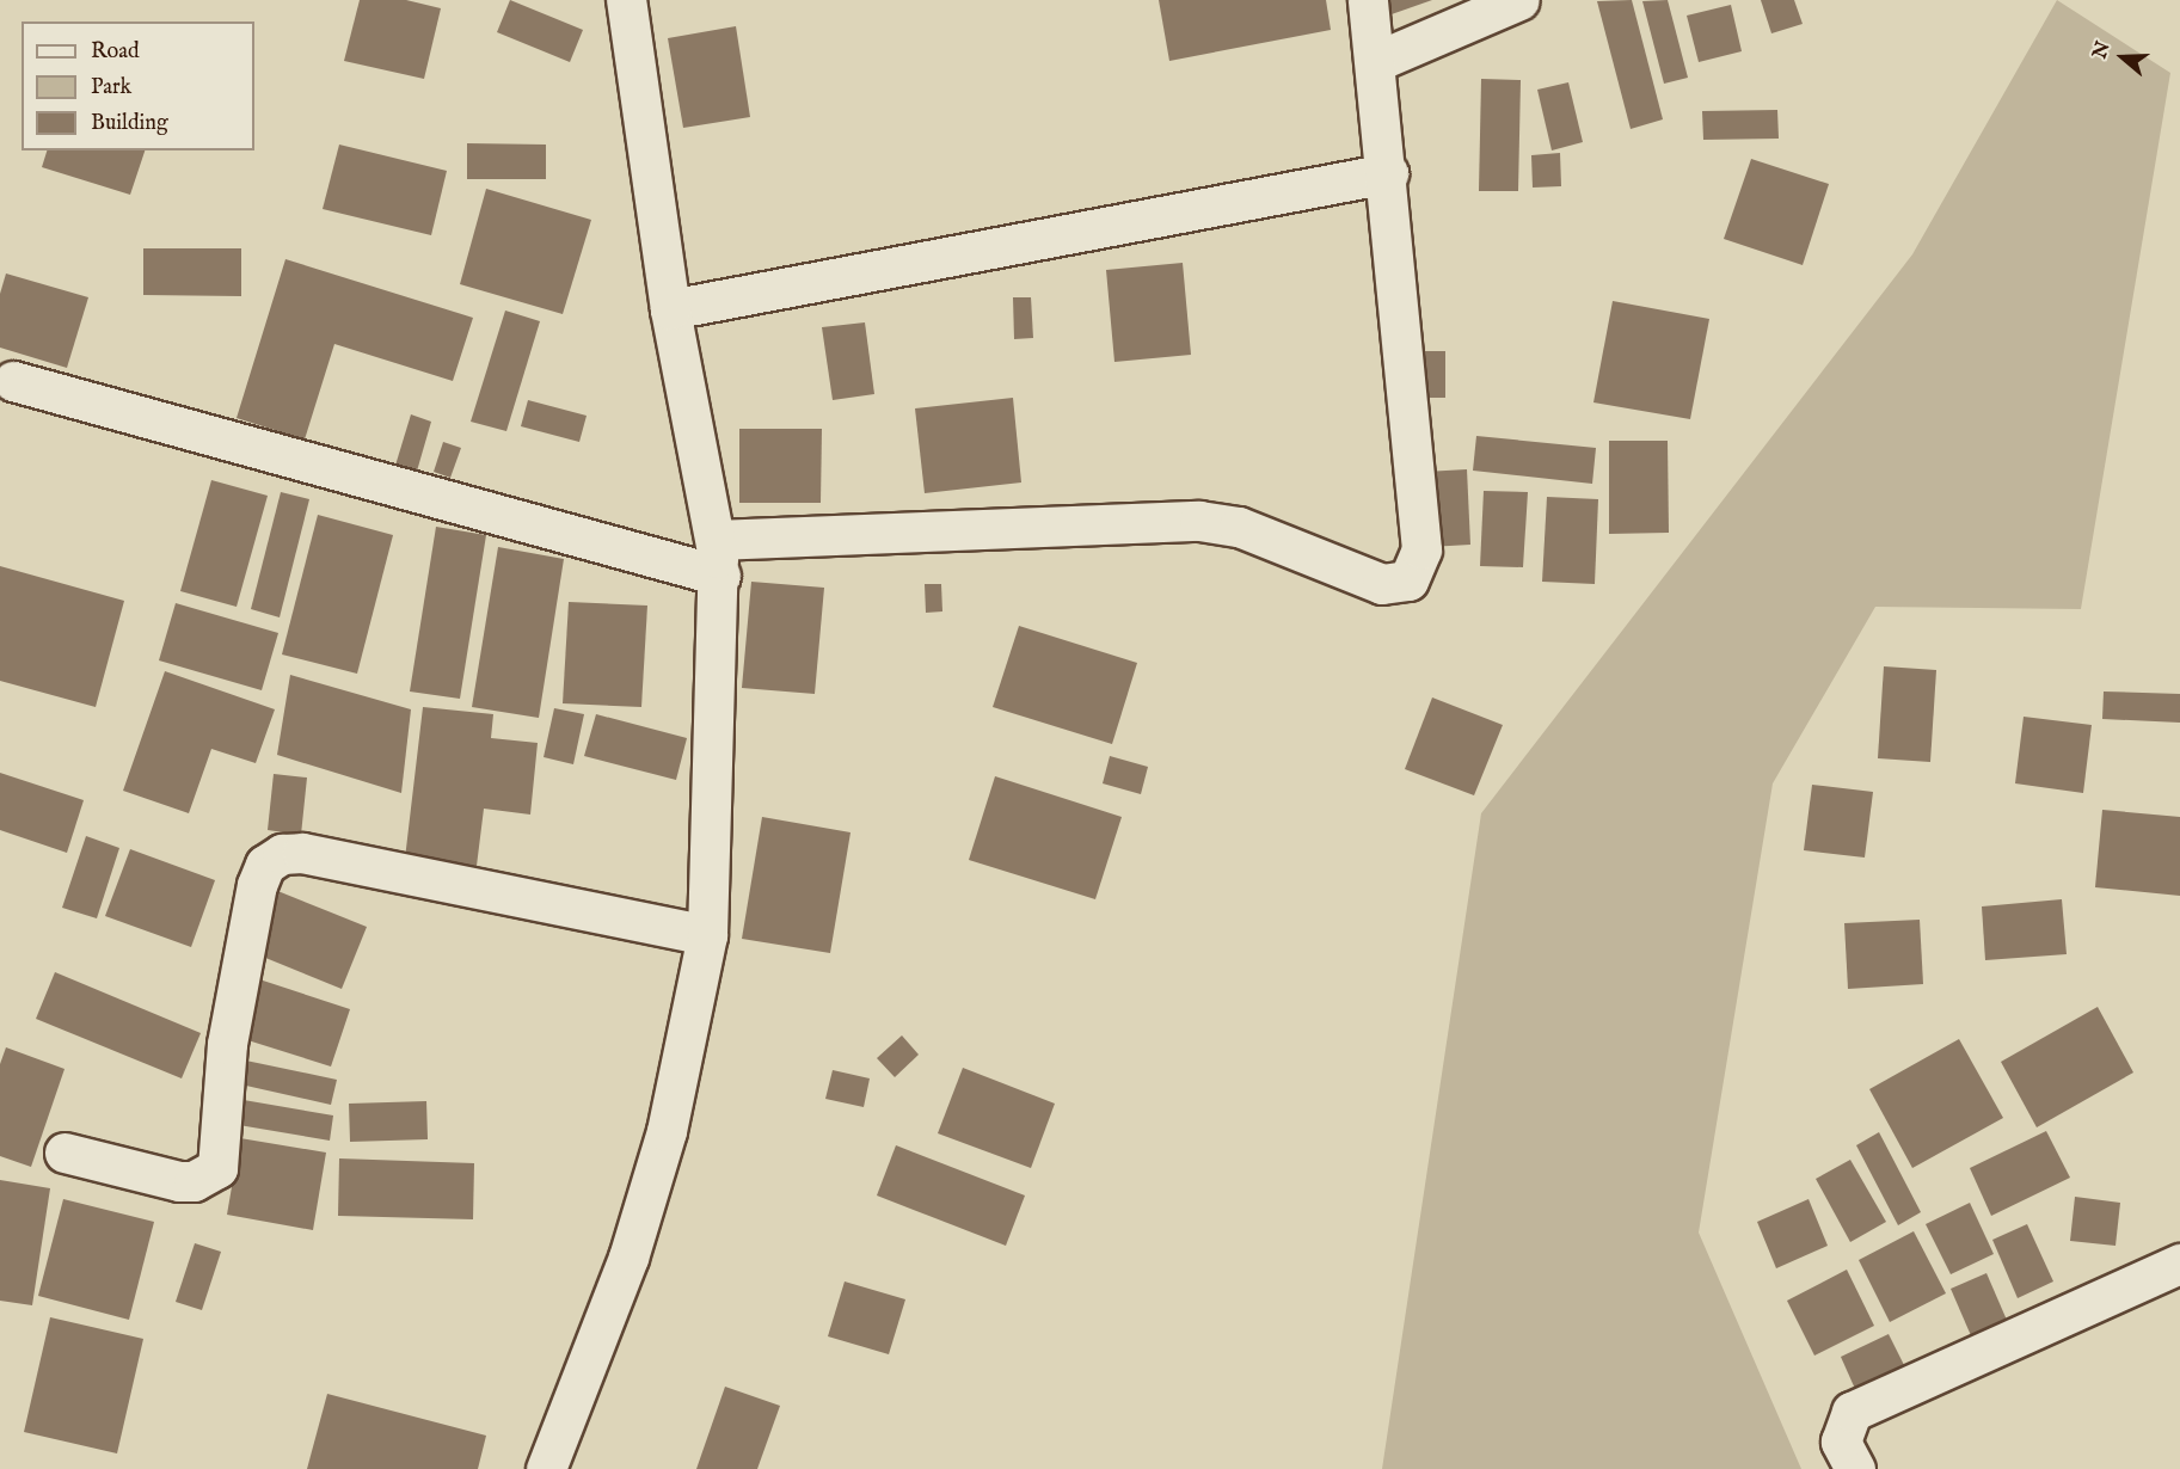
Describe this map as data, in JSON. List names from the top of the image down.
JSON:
{
  "legend": ["Road", "Park", "Building"],
  "north": "left"
}
